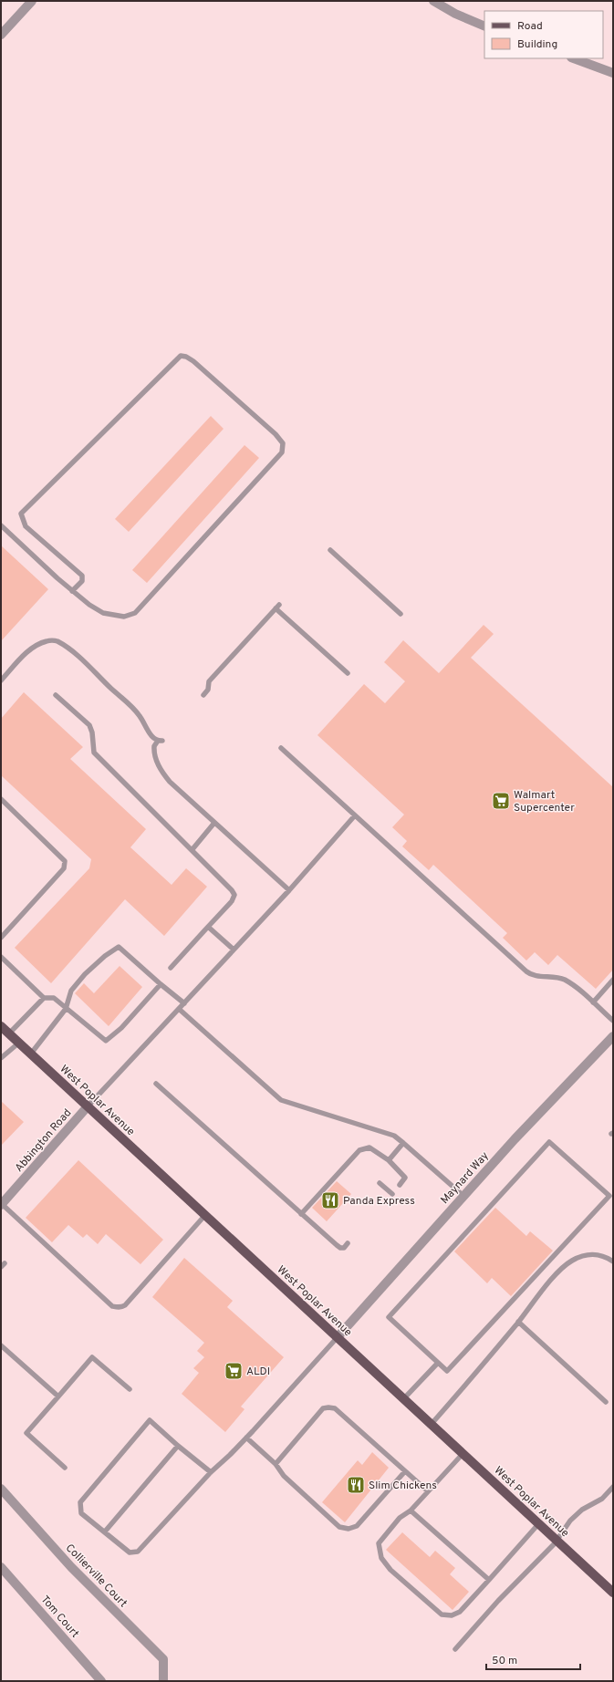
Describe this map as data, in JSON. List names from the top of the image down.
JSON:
{
  "streets": {
    "main road": ["West Poplar Avenue"],
    "street": [
      "Abbington Road",
      "Maynard Way",
      "Collierville Court",
      "Tom Court"
    ]
  },
  "crossings": [
    ["West Poplar Avenue", "Abbington Road"],
    ["West Poplar Avenue", "Maynard Way"]
  ],
  "places": {
    "supermarket": ["Walmart Supercenter", "ALDI"],
    "restaurant": ["Panda Express", "Slim Chickens"]
  },
  "legend": ["Road", "Building"],
  "scale_bar": "50 m"
}
